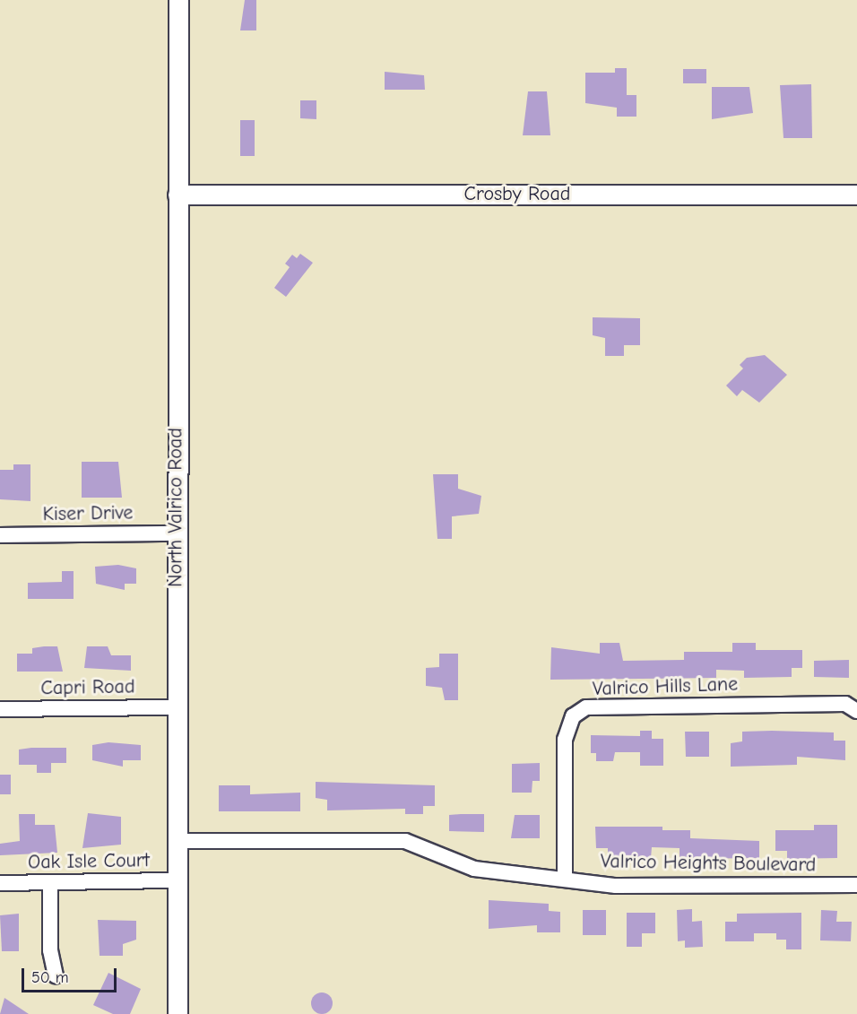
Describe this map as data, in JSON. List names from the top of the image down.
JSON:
{
  "streets": {
    "street": [
      "Crosby Road",
      "North Valrico Road",
      "Kiser Drive",
      "Valrico Hills Lane",
      "Capri Road",
      "Oak Isle Court",
      "Valrico Heights Boulevard"
    ]
  },
  "crossings": [
    ["Crosby Road", "North Valrico Road"],
    ["North Valrico Road", "Kiser Drive"],
    ["North Valrico Road", "Capri Road"],
    ["North Valrico Road", "Oak Isle Court"],
    ["North Valrico Road", "Valrico Heights Boulevard"],
    ["Valrico Hills Lane", "Valrico Heights Boulevard"]
  ],
  "scale_bar": "50 m"
}
